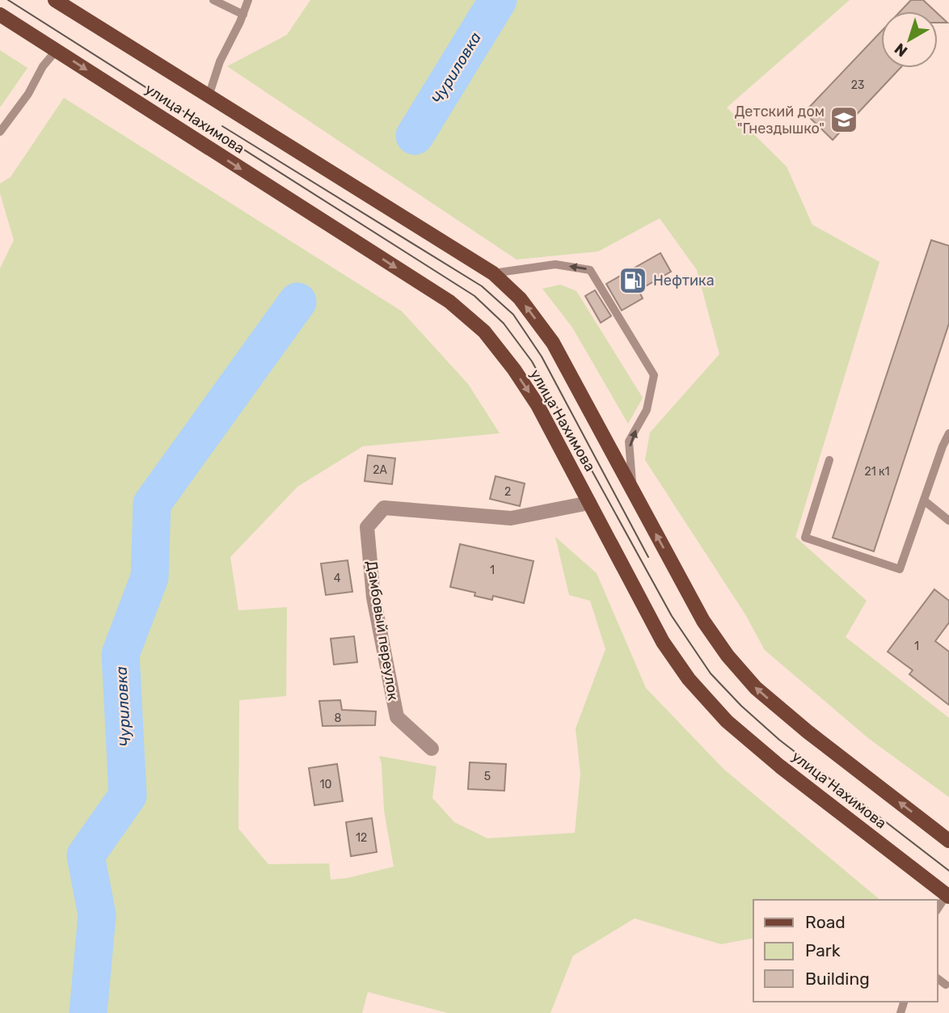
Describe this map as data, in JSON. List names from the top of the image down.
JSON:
{
  "streets": {
    "main road": ["улица Нахимова"],
    "street": ["Дамбовый переулок"]
  },
  "crossings": [
    ["улица Нахимова", "Дамбовый переулок"]
  ],
  "water": ["Чуриловка"],
  "places": {
    "school or university": ["Детский дом \"Гнездышко\""],
    "fuel station": ["Нефтика"]
  },
  "house_numbers": [
    "23",
    "2А",
    "21 к1",
    "2",
    "1",
    "4",
    "1",
    "8",
    "5",
    "10",
    "12"
  ],
  "legend": ["Road", "Park", "Building"],
  "north": "bottom left"
}
